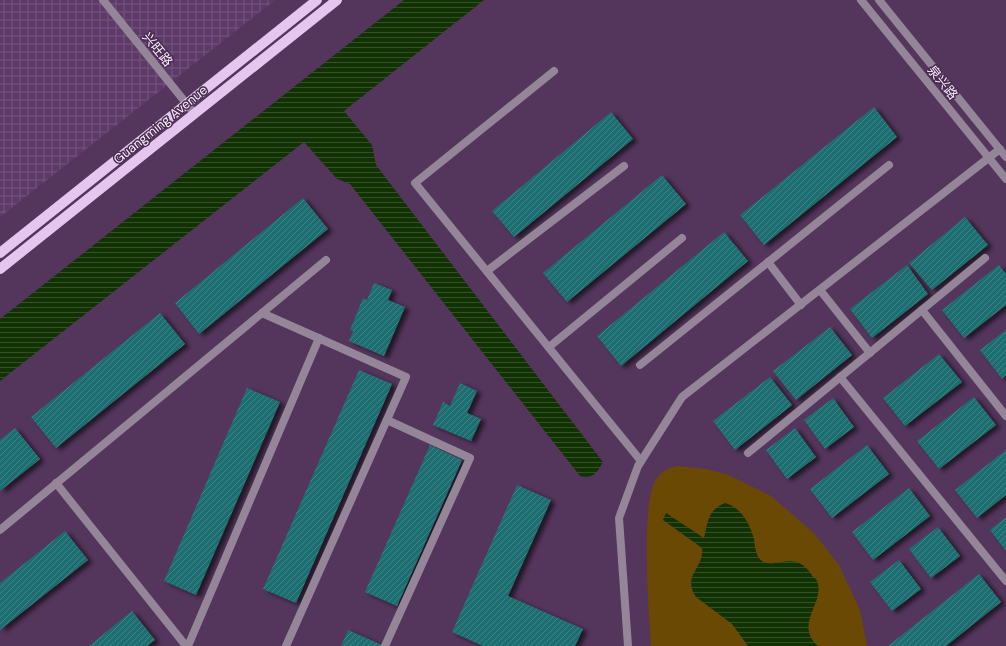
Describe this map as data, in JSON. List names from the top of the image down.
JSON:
{
  "streets": {
    "main road": ["Guangming Avenue"],
    "street": ["兴旺路", "泉兴路"]
  },
  "crossings": [
    ["兴旺路", "Guangming Avenue"]
  ]
}
